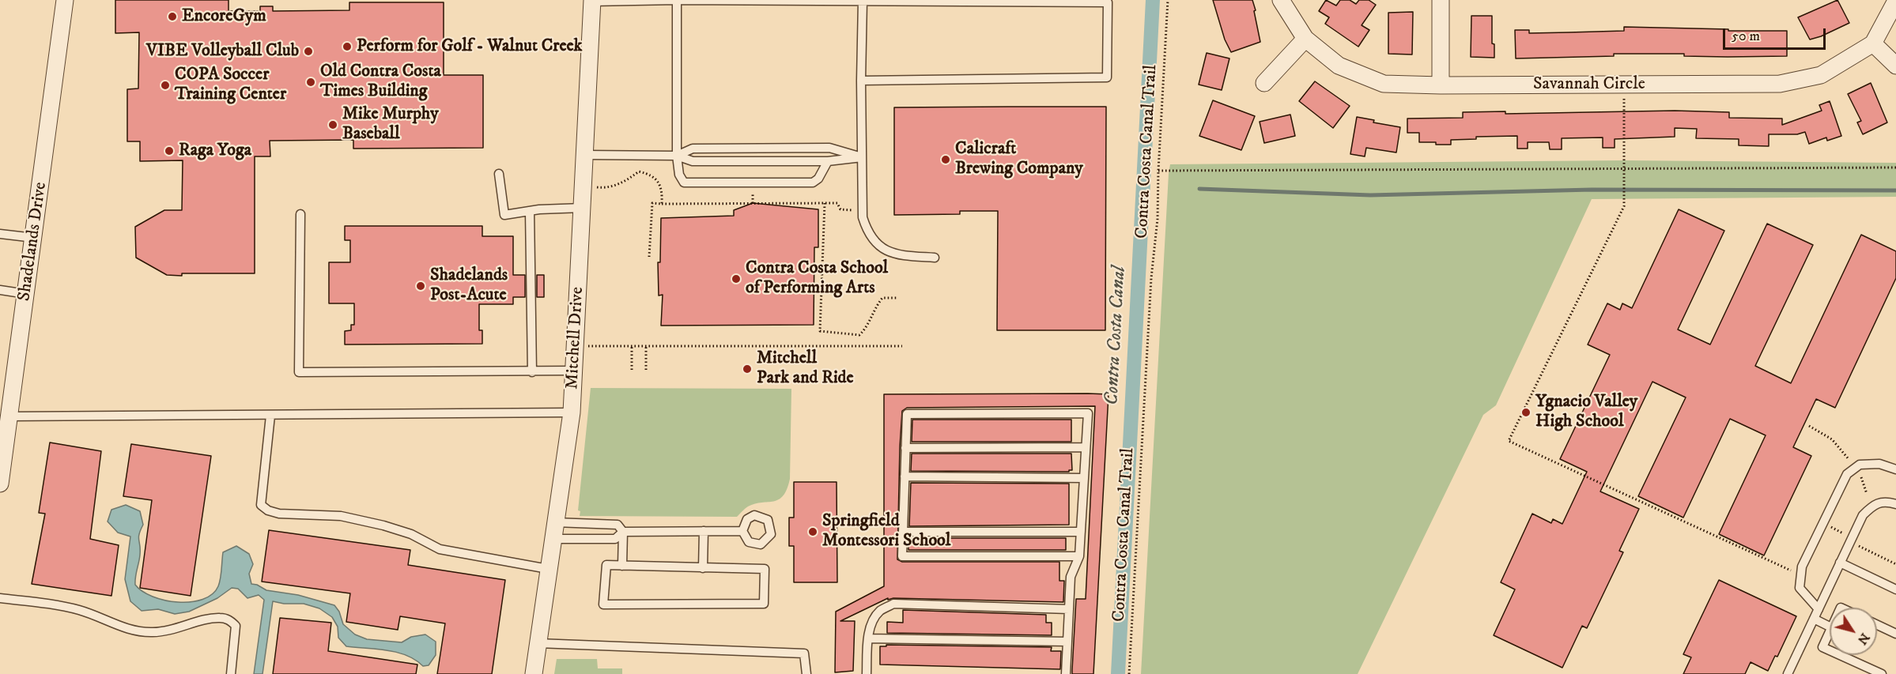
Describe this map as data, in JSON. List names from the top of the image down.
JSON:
{
  "streets": {
    "street": ["Savannah Circle", "Shadelands Drive", "Mitchell Drive"],
    "path": ["Contra Costa Canal Trail"]
  },
  "water": ["Contra Costa Canal"],
  "places": [
    "EncoreGym",
    "Perform for Golf - Walnut Creek",
    "VIBE Volleyball Club",
    "Old Contra Costa Times Building",
    "COPA Soccer Training Center",
    "Mike Murphy Baseball",
    "Raga Yoga",
    "Calicraft Brewing Company",
    "Contra Costa School of Performing Arts",
    "Shadelands Post-Acute",
    "Mitchell Park and Ride",
    "Ygnacio Valley High School",
    "Springfield Montessori School"
  ],
  "scale_bar": "50 m",
  "north": "bottom right"
}
